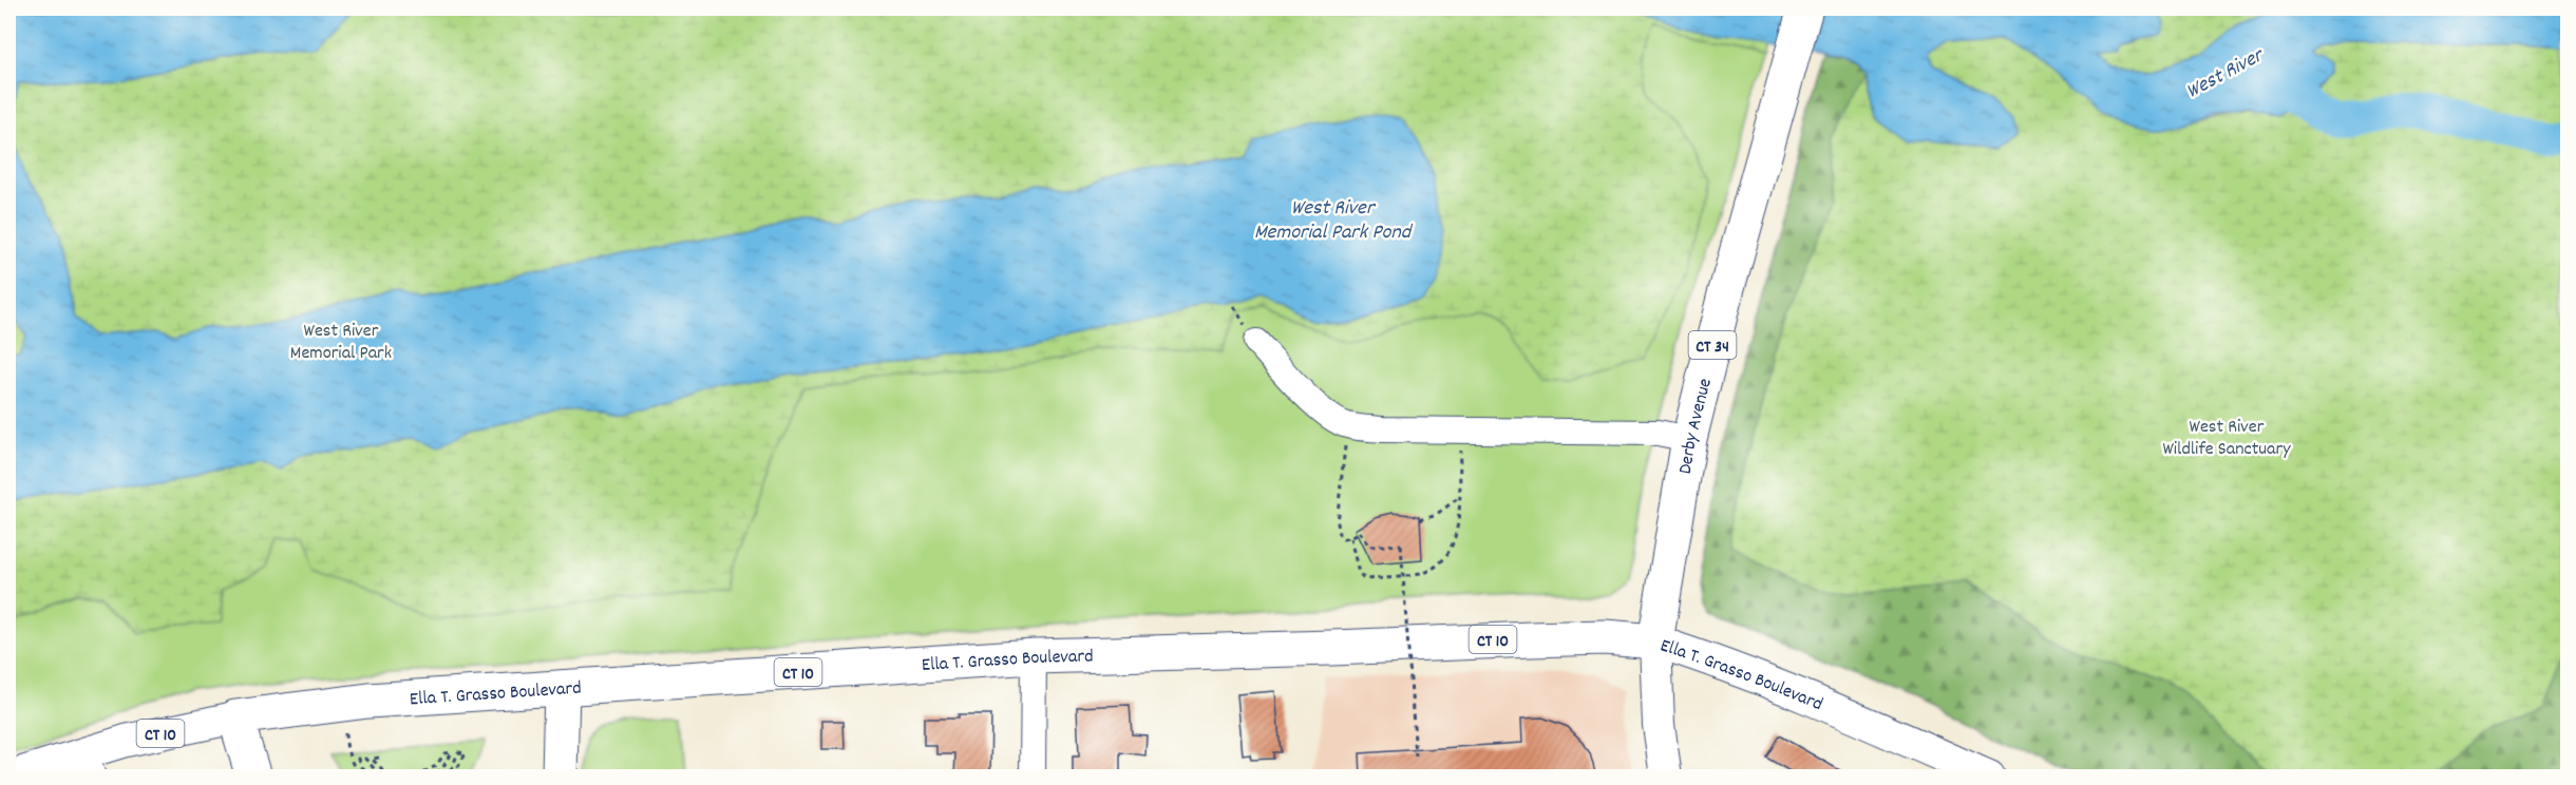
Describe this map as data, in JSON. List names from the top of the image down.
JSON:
{
  "streets": {
    "highway": [
      "CT 34",
      "Derby Avenue",
      "CT 10",
      "Ella T. Grasso Boulevard"
    ]
  },
  "crossings": [
    ["Derby Avenue", "Ella T. Grasso Boulevard"]
  ],
  "water": ["West River", "West River Memorial Park Pond"],
  "parks": ["West River Memorial Park", "West River Wildlife Sanctuary"]
}
